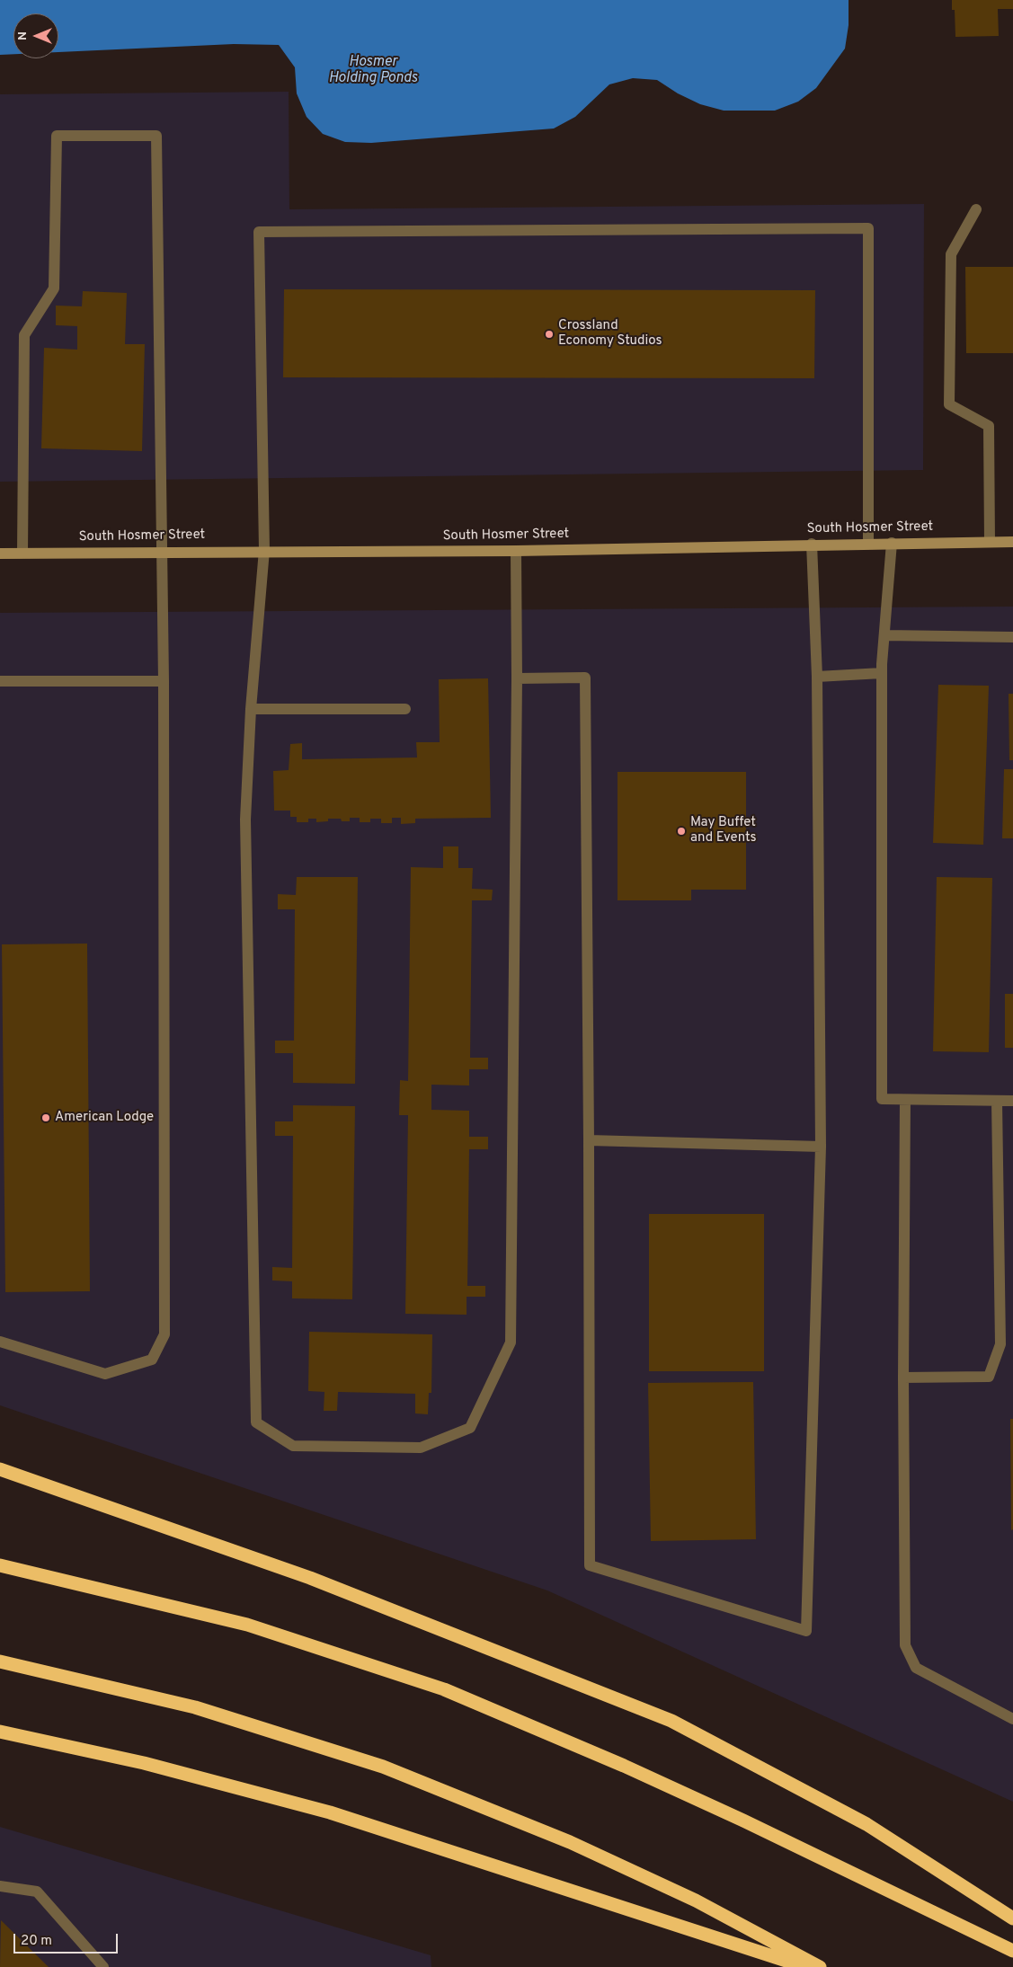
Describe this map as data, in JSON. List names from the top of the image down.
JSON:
{
  "streets": {
    "main road": ["South Hosmer Street"]
  },
  "water": ["Hosmer Holding Ponds"],
  "places": ["Crossland Economy Studios", "May Buffet and Events", "American Lodge"],
  "scale_bar": "20 m",
  "north": "left"
}
